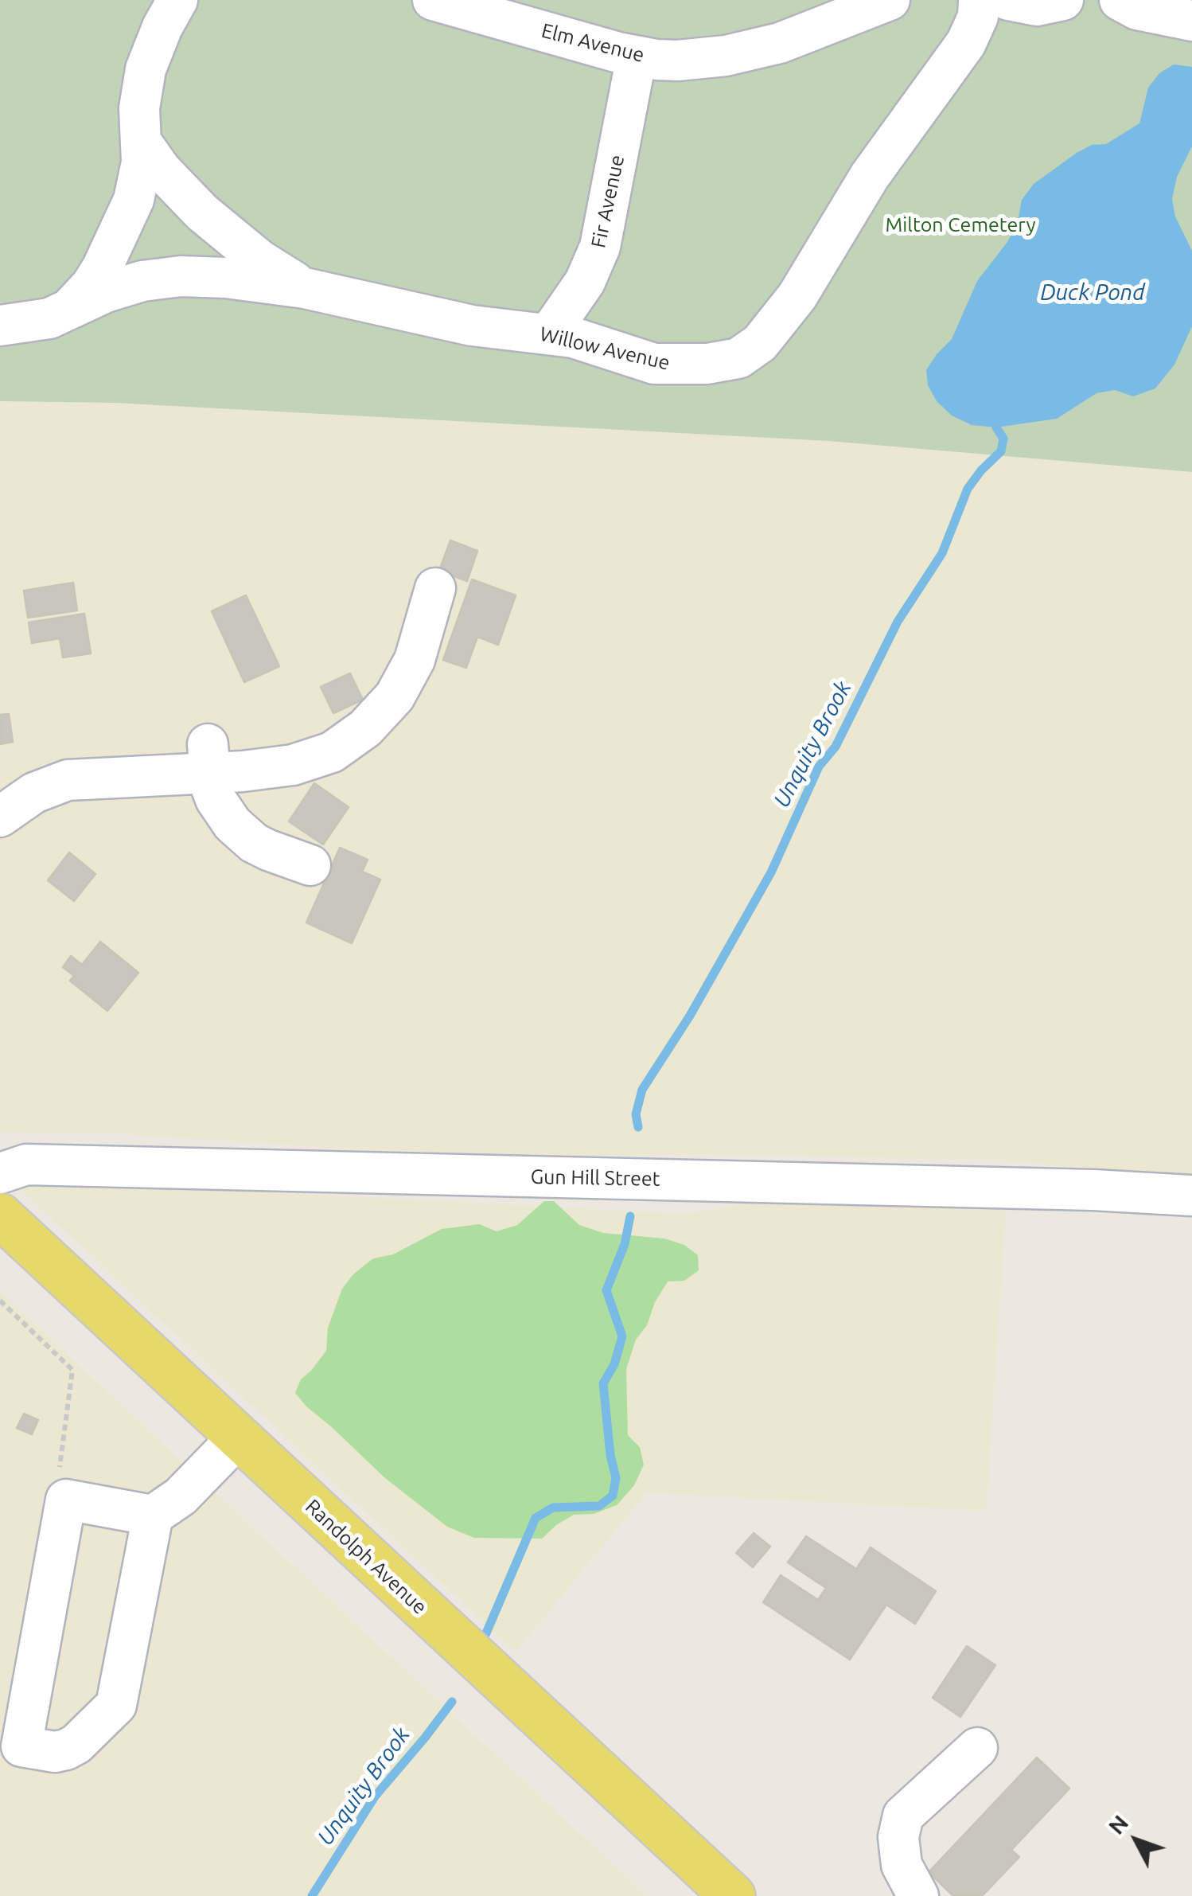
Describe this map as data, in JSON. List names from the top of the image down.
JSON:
{
  "streets": {
    "main road": ["Randolph Avenue"],
    "street": [
      "Elm Avenue",
      "Fir Avenue",
      "Willow Avenue",
      "Gun Hill Street"
    ]
  },
  "crossings": [
    ["Elm Avenue", "Fir Avenue"],
    ["Fir Avenue", "Willow Avenue"]
  ],
  "water": ["Duck Pond", "Unquity Brook"],
  "parks": ["Milton Cemetery"],
  "north": "top left"
}
